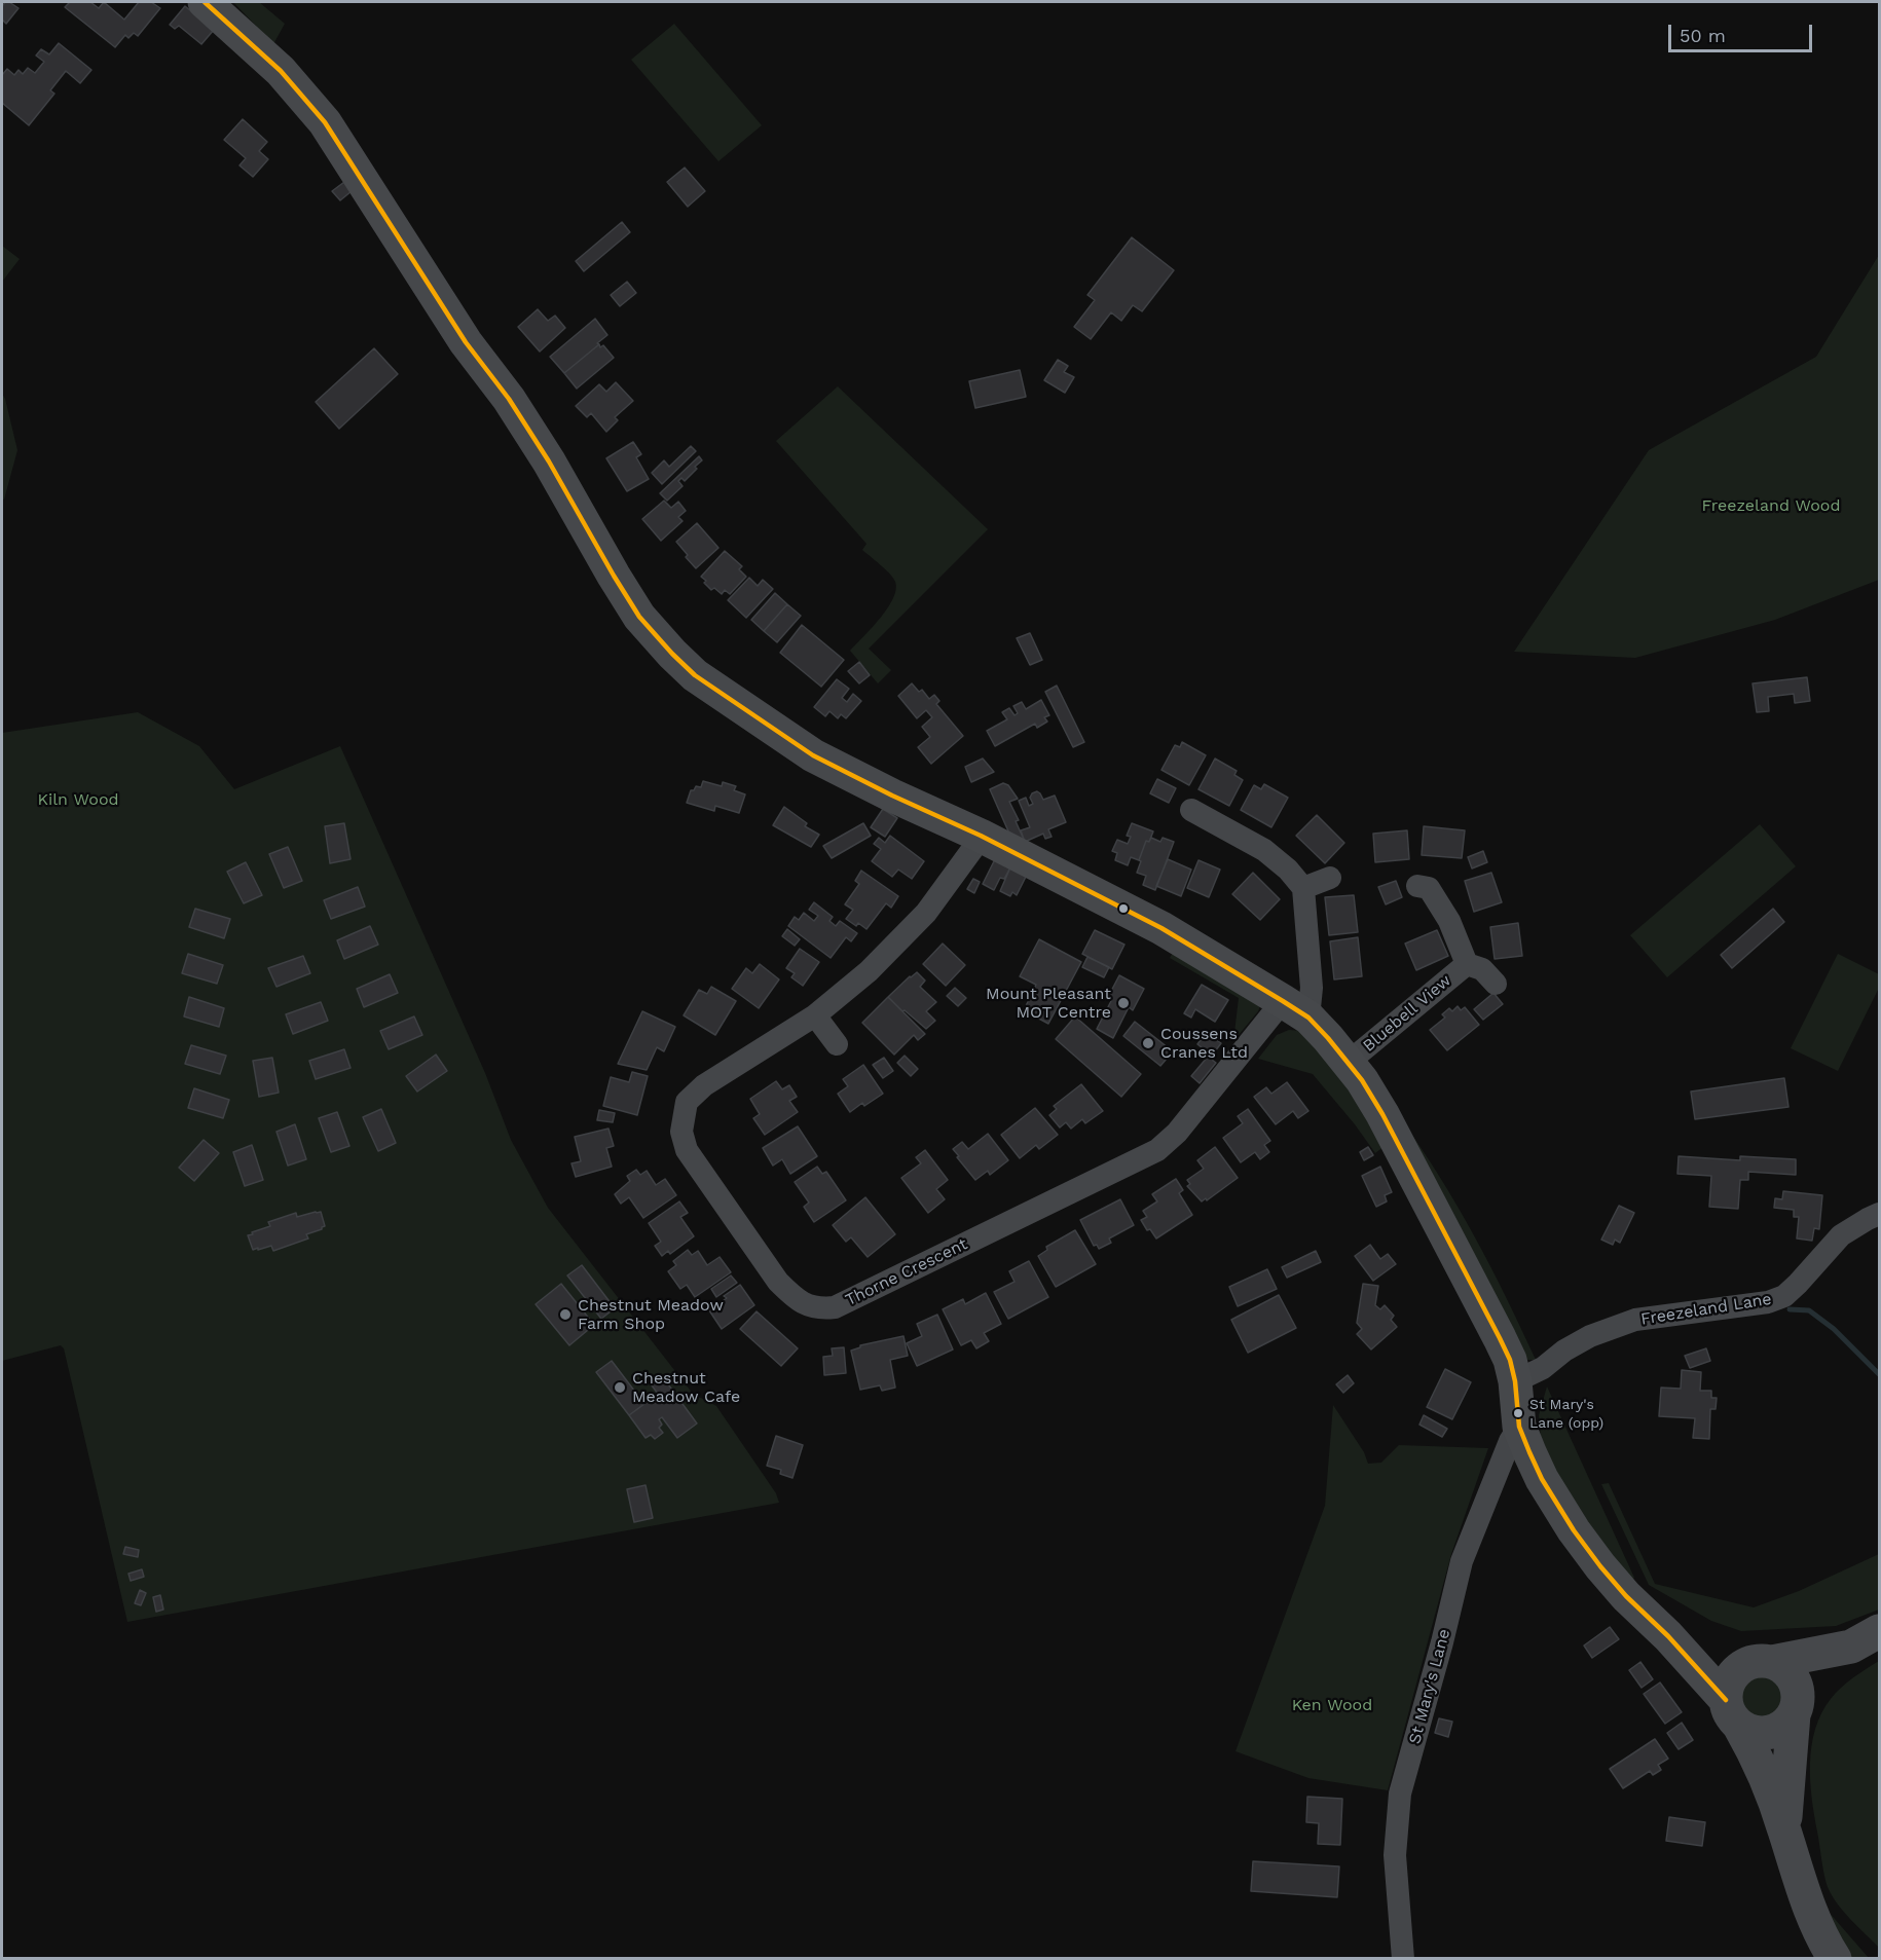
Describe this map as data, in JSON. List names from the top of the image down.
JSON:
{
  "streets": {
    "street": [
      "Bluebell View",
      "Thorne Crescent",
      "Freezeland Lane",
      "St Mary's Lane"
    ]
  },
  "parks": ["Freezeland Wood", "Kiln Wood", "Ken Wood"],
  "places": [
    "Mount Pleasant MOT Centre",
    "Coussens Cranes Ltd",
    "Chestnut Meadow Farm Shop",
    "Chestnut Meadow Cafe",
    "St Mary's Lane (opp)"
  ],
  "scale_bar": "50 m"
}
